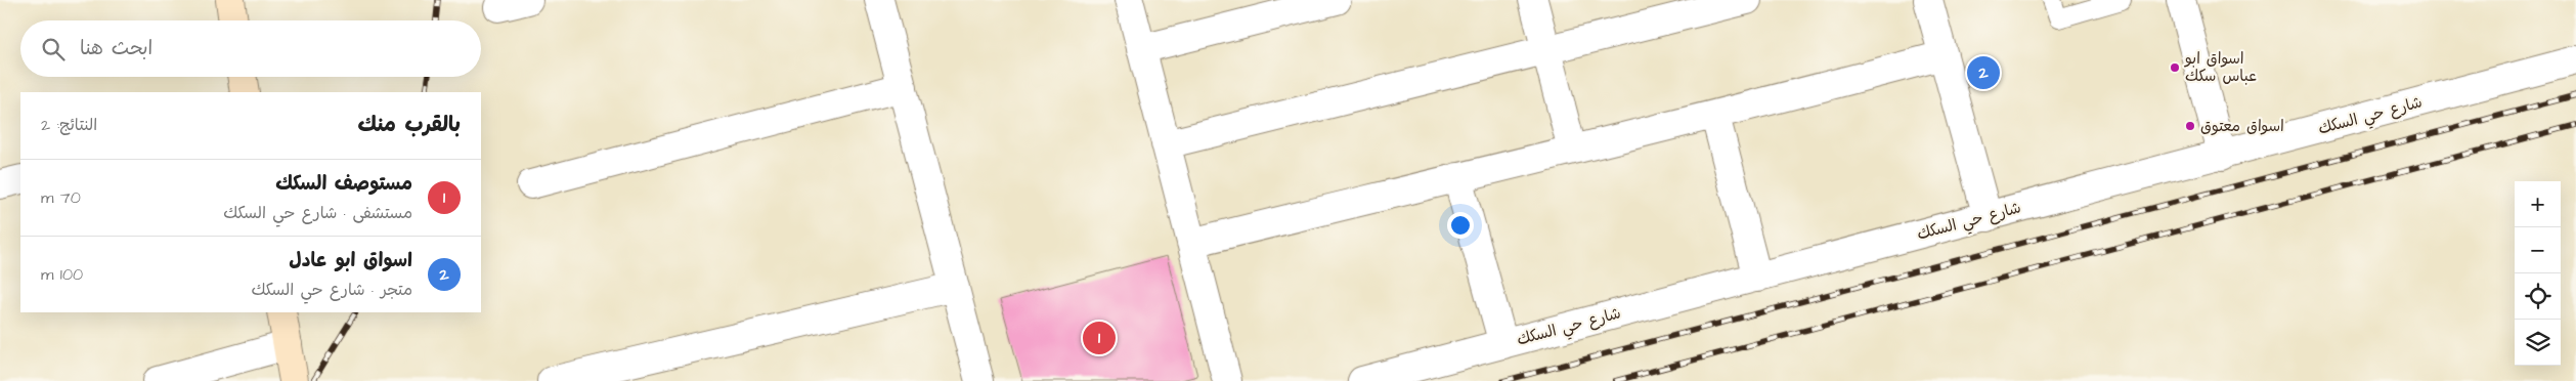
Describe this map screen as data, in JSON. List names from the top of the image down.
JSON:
{
  "streets": {
    "street": ["شارع حي السكك"]
  },
  "places": ["اسواق ابو عباس سكك", "اسواق معتوق"],
  "page": {
    "search": "ابحث هنا",
    "pins": ["2", "1"],
    "heading": ["بالقرب منك", "النتائج: 2"],
    "list": [
      {
        "mark": "1",
        "name": "مستوصف السكك",
        "note": "مستشفى · شارع حي السكك",
        "value": "70 m"
      },
      {
        "mark": "2",
        "name": "اسواق ابو عادل",
        "note": "متجر · شارع حي السكك",
        "value": "100 m"
      }
    ],
    "map_buttons": ["+", "−"]
  }
}
